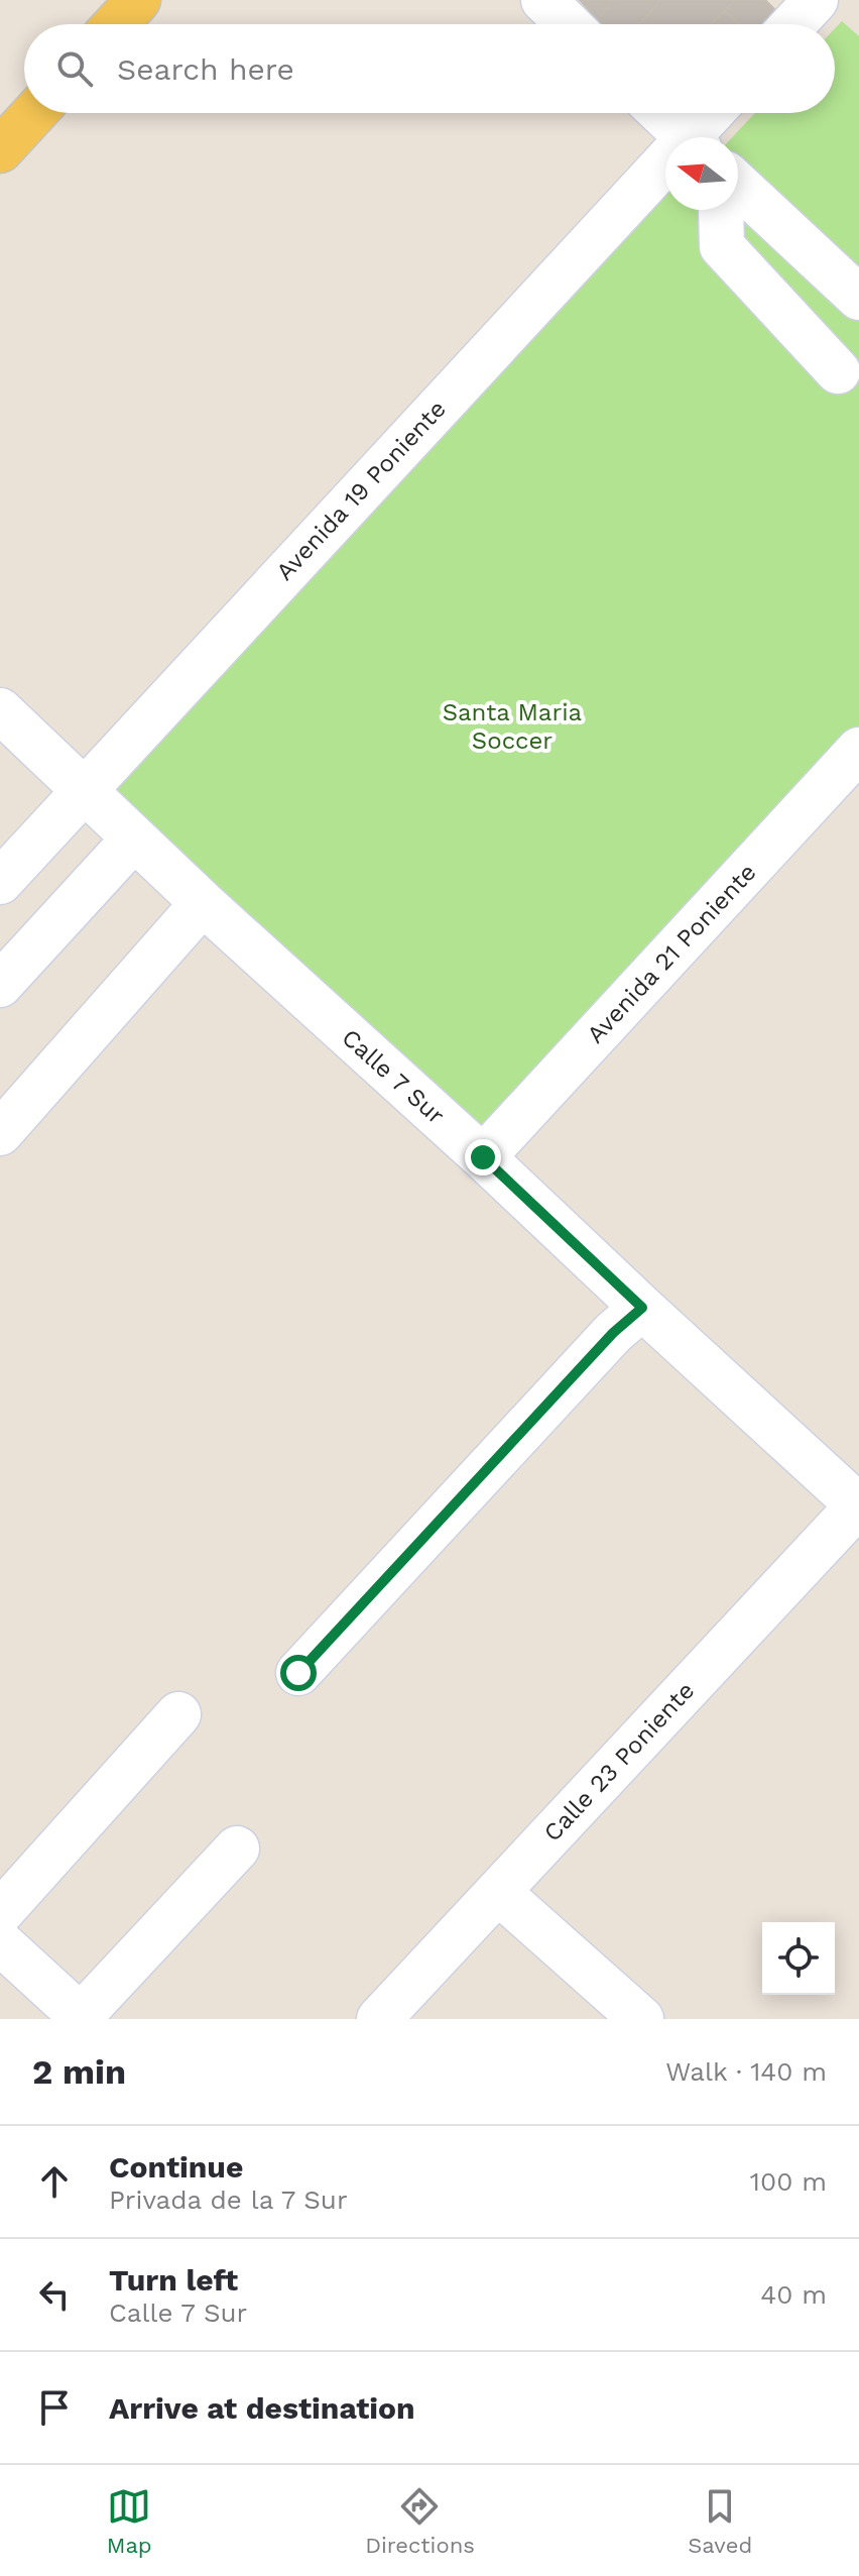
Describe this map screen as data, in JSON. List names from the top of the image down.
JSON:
{
  "streets": {
    "street": [
      "Avenida 19 Poniente",
      "Avenida 21 Poniente",
      "Calle 7 Sur",
      "Calle 23 Poniente"
    ]
  },
  "crossings": [
    ["Avenida 19 Poniente", "Calle 7 Sur"],
    ["Avenida 21 Poniente", "Calle 7 Sur"],
    ["Calle 7 Sur", "Calle 23 Poniente"]
  ],
  "parks": ["Santa Maria Soccer"],
  "north": "left",
  "page": {
    "search": "Search here",
    "heading": ["2 min", "Walk · 140 m"],
    "list": [
      ["Continue", "Privada de la 7 Sur", "100 m"],
      ["Turn left", "Calle 7 Sur", "40 m"],
      "Arrive at destination"
    ],
    "nav": ["Map", "Directions", "Saved"]
  }
}
